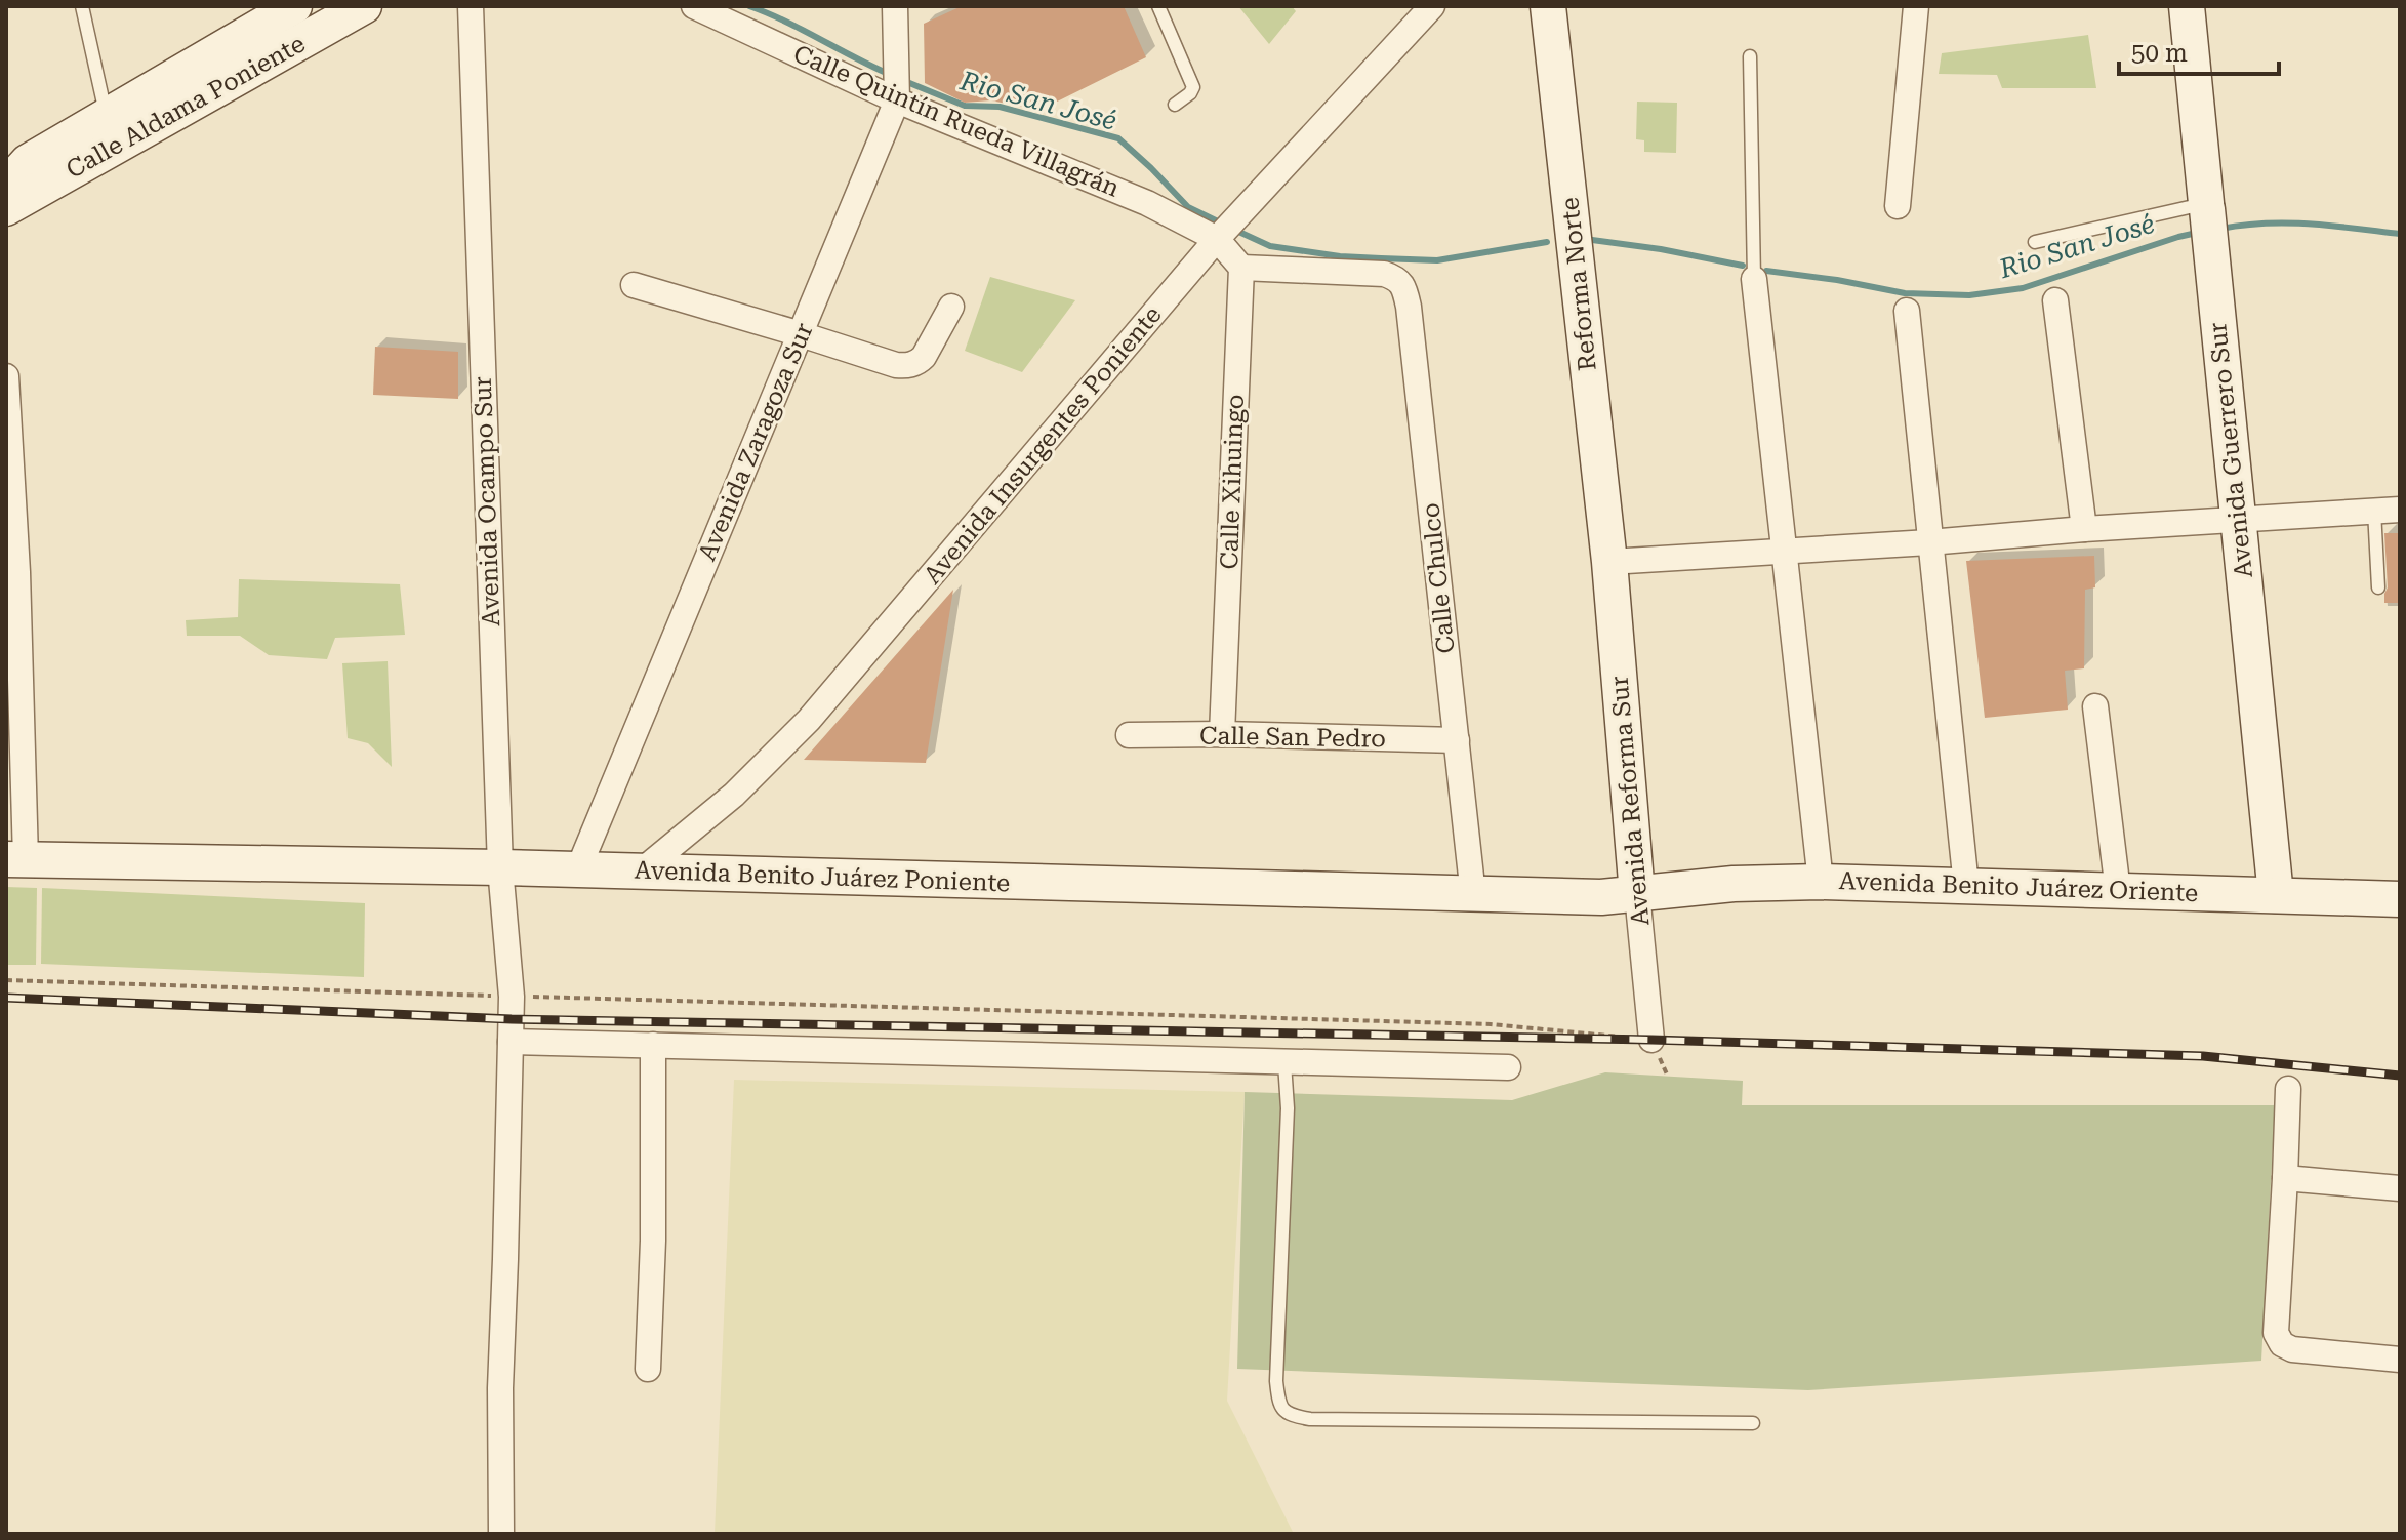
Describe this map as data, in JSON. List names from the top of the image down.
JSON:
{
  "streets": {
    "main road": [
      "Calle Aldama Poniente",
      "Reforma Norte",
      "Avenida Guerrero Sur",
      "Avenida Reforma Sur",
      "Avenida Benito Juárez Poniente",
      "Avenida Benito Juárez Oriente"
    ],
    "street": [
      "Calle Quintín Rueda Villagrán",
      "Avenida Zaragoza Sur",
      "Avenida Insurgentes Poniente",
      "Calle Xihuingo",
      "Avenida Ocampo Sur",
      "Calle Chulco",
      "Calle San Pedro"
    ]
  },
  "crossings": [
    ["Calle Quintín Rueda Villagrán", "Avenida Zaragoza Sur"],
    ["Calle Quintín Rueda Villagrán", "Avenida Insurgentes Poniente"],
    ["Reforma Norte", "Avenida Reforma Sur"],
    ["Avenida Zaragoza Sur", "Avenida Benito Juárez Poniente"],
    ["Avenida Insurgentes Poniente", "Avenida Benito Juárez Poniente"],
    ["Avenida Guerrero Sur", "Avenida Benito Juárez Oriente"],
    ["Calle Xihuingo", "Calle Chulco"],
    ["Calle Xihuingo", "Calle San Pedro"],
    ["Avenida Ocampo Sur", "Avenida Benito Juárez Poniente"],
    ["Calle Chulco", "Calle San Pedro"],
    ["Calle Chulco", "Avenida Benito Juárez Poniente"],
    ["Avenida Reforma Sur", "Avenida Benito Juárez Poniente"],
    ["Avenida Reforma Sur", "Avenida Benito Juárez Oriente"],
    ["Avenida Benito Juárez Poniente", "Avenida Benito Juárez Oriente"]
  ],
  "water": ["Rio San José"],
  "scale_bar": "50 m"
}
